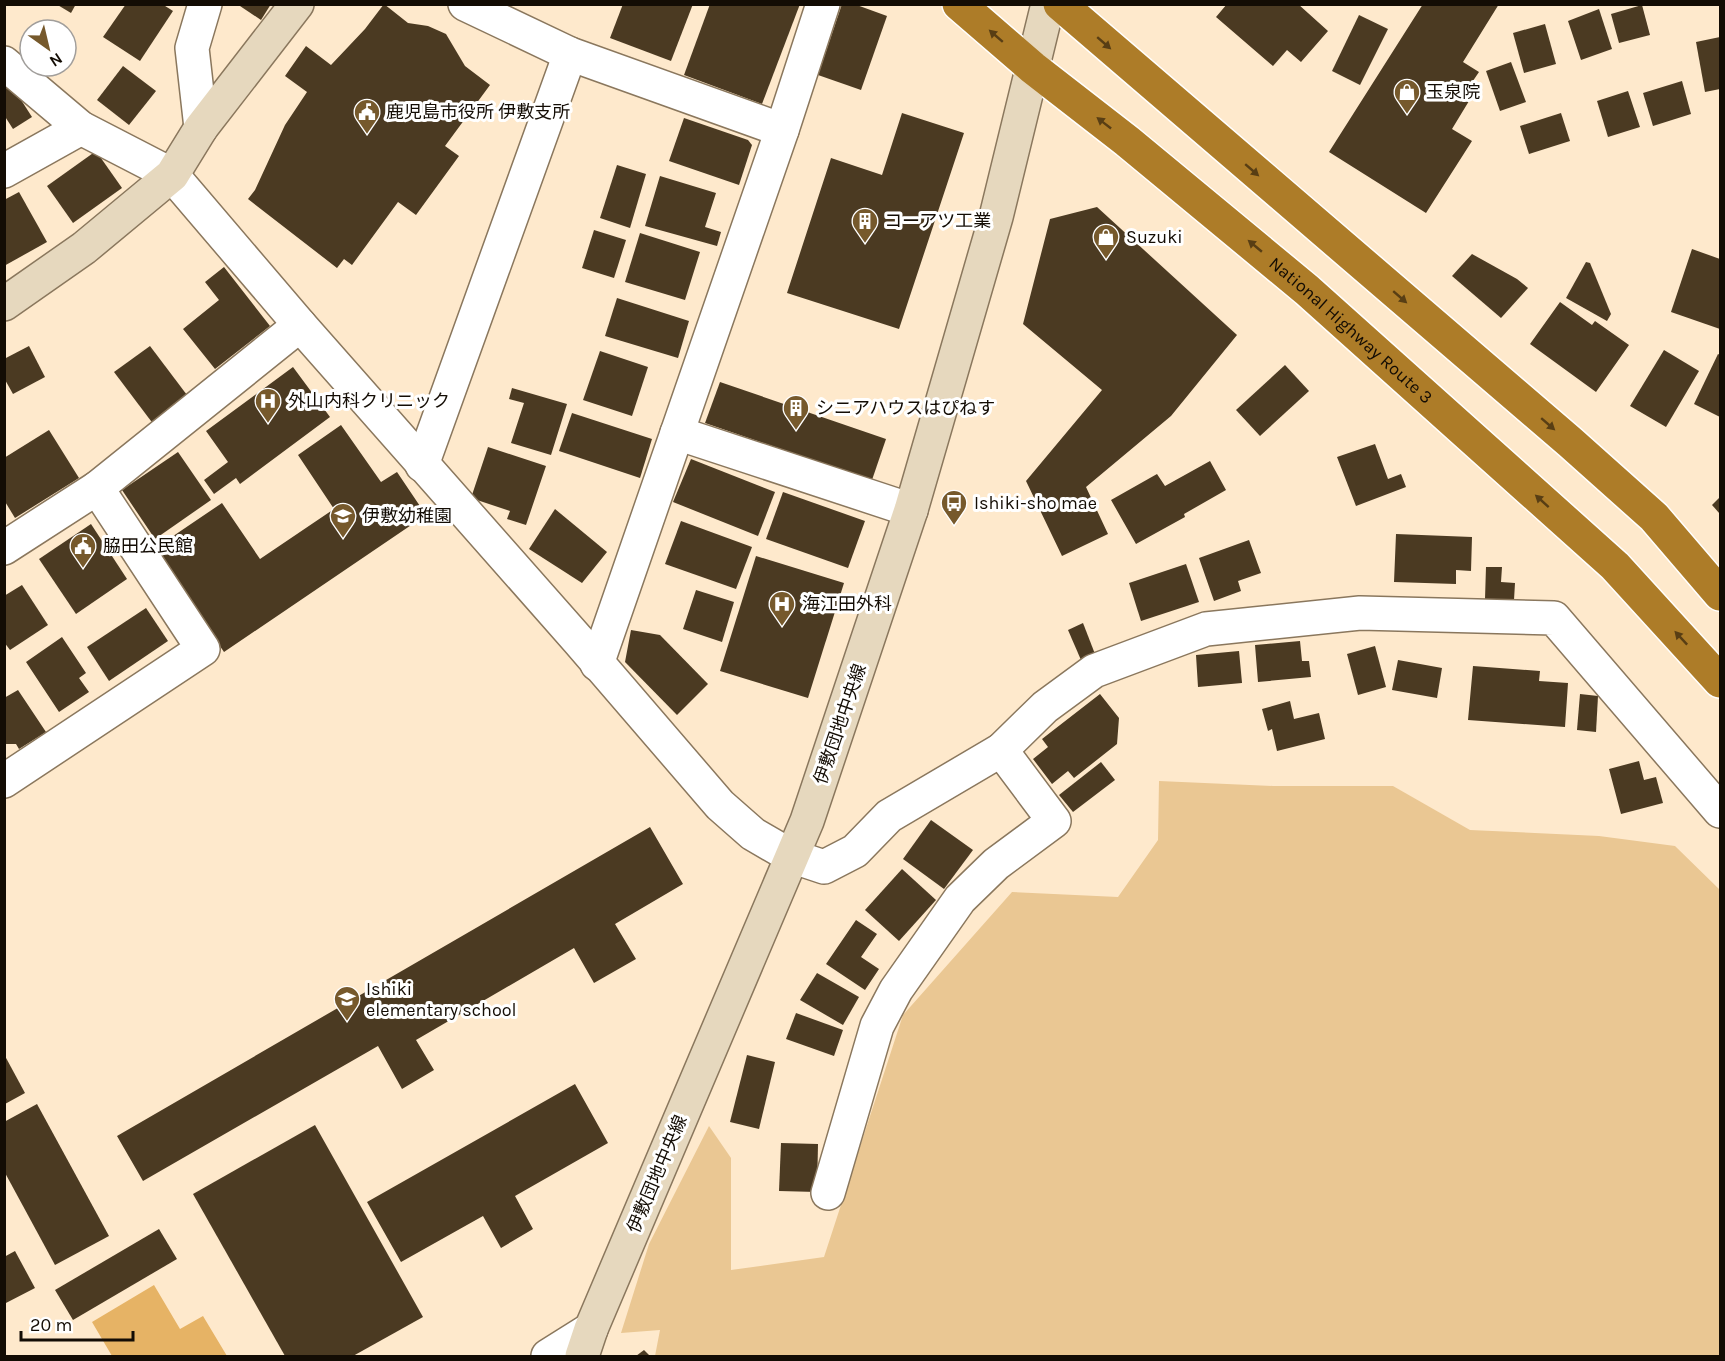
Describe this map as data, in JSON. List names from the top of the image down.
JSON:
{
  "streets": {
    "highway": ["National Highway Route 3"],
    "street": ["伊敷団地中央線"]
  },
  "crossings": [
    ["National Highway Route 3", "伊敷団地中央線"]
  ],
  "places": {
    "shop": ["玉泉院", "Suzuki"],
    "public building": ["鹿児島市役所 伊敷支所", "脇田公民館"],
    "building": ["コーアツ工業", "シニアハウスはぴねす"],
    "hospital": ["外山内科クリニック", "海江田外科"],
    "bus stop": ["Ishiki-sho mae"],
    "school or university": ["伊敷幼稚園", "Ishiki elementary school"]
  },
  "scale_bar": "20 m",
  "north": "bottom right"
}
